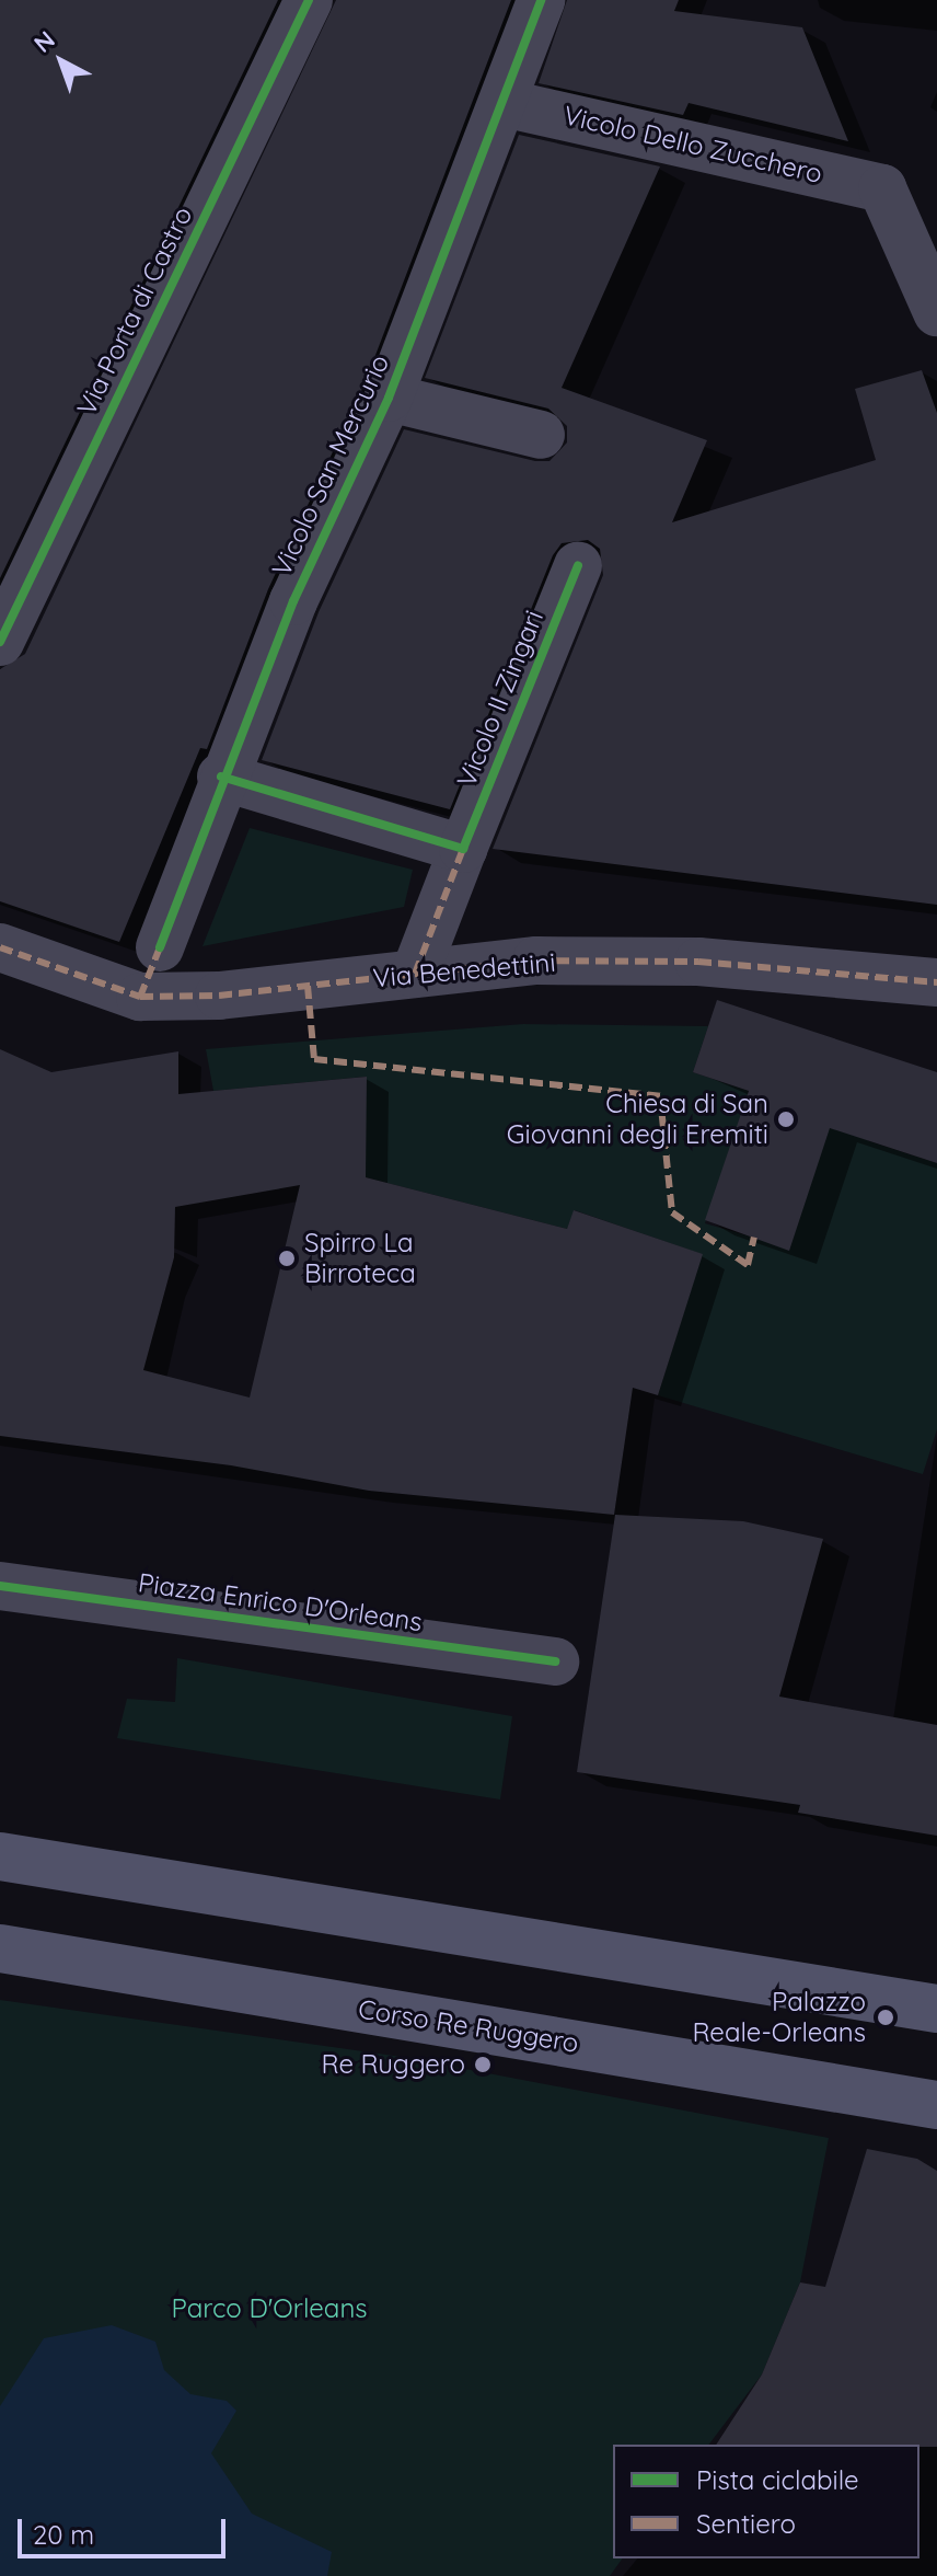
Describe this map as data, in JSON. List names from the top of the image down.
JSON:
{
  "streets": {
    "main road": ["Corso Re Ruggero"],
    "street": [
      "Vicolo Dello Zucchero",
      "Via Porta di Castro",
      "Vicolo San Mercurio",
      "Vicolo II Zingari",
      "Via Benedettini",
      "Piazza Enrico D'Orleans"
    ]
  },
  "crossings": [
    ["Vicolo Dello Zucchero", "Vicolo San Mercurio"],
    ["Vicolo San Mercurio", "Via Benedettini"],
    ["Vicolo II Zingari", "Via Benedettini"]
  ],
  "parks": ["Parco D'Orleans"],
  "places": [
    "Chiesa di San Giovanni degli Eremiti",
    "Spirro La Birroteca",
    "Palazzo Reale-Orleans",
    "Re Ruggero"
  ],
  "legend": ["Pista ciclabile", "Sentiero"],
  "scale_bar": "20 m",
  "north": "top left"
}
